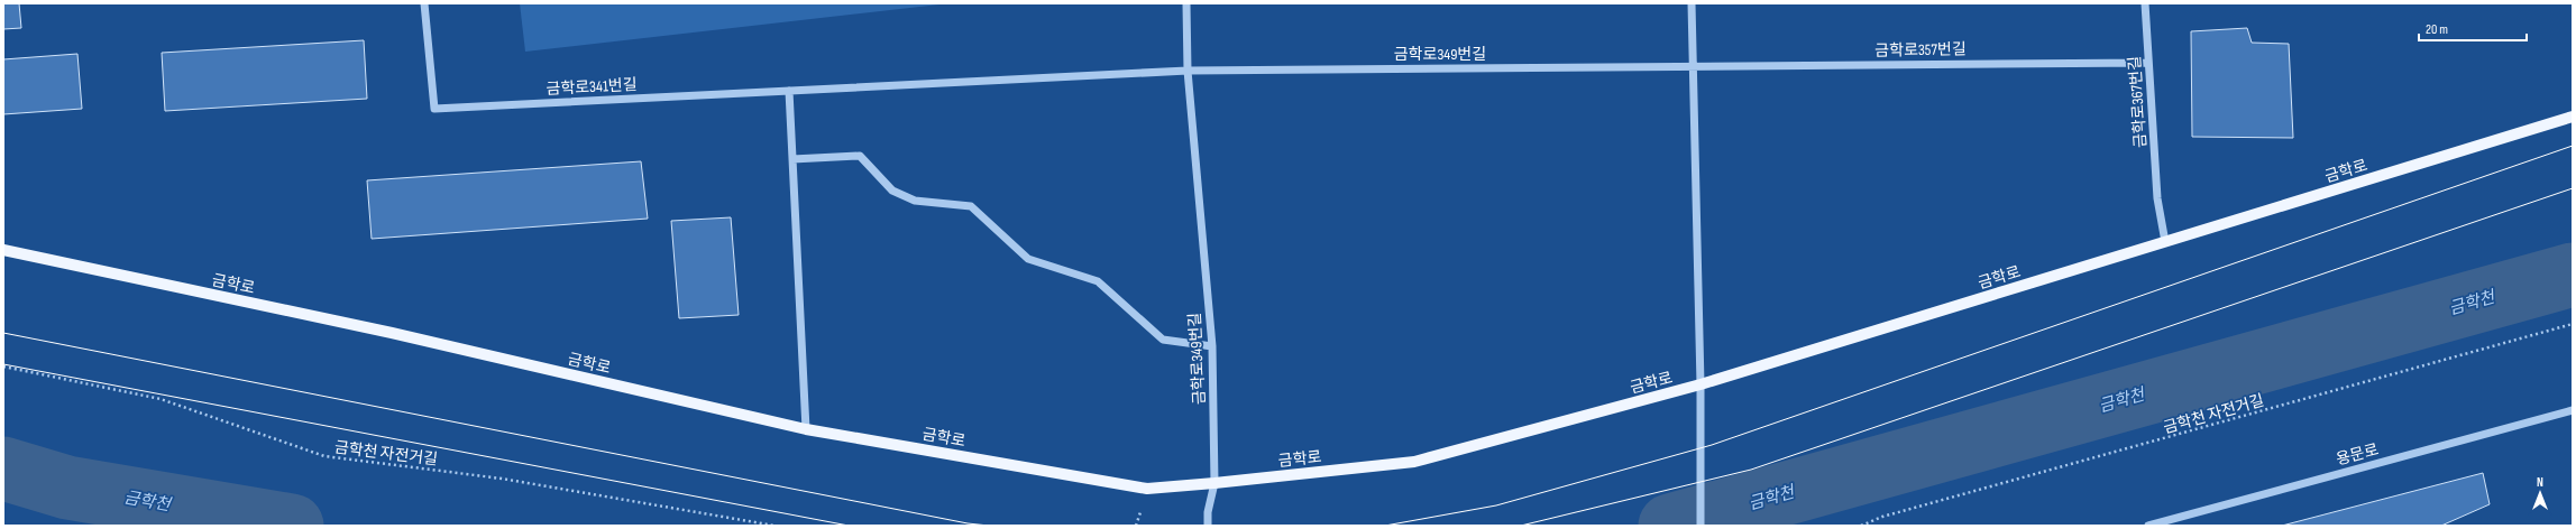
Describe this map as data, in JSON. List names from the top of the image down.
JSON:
{
  "streets": {
    "main road": ["금학로"],
    "street": [
      "금학로357번길",
      "금학로349번길",
      "금학로341번길",
      "금학로367번길",
      "용문로"
    ],
    "path": ["금학천 자전거길"]
  },
  "crossings": [
    ["금학로357번길", "금학로349번길"],
    ["금학로357번길", "금학로367번길"],
    ["금학로349번길", "금학로"],
    ["금학로367번길", "금학로"]
  ],
  "water": ["금학천"],
  "scale_bar": "20 m",
  "north": "top"
}
